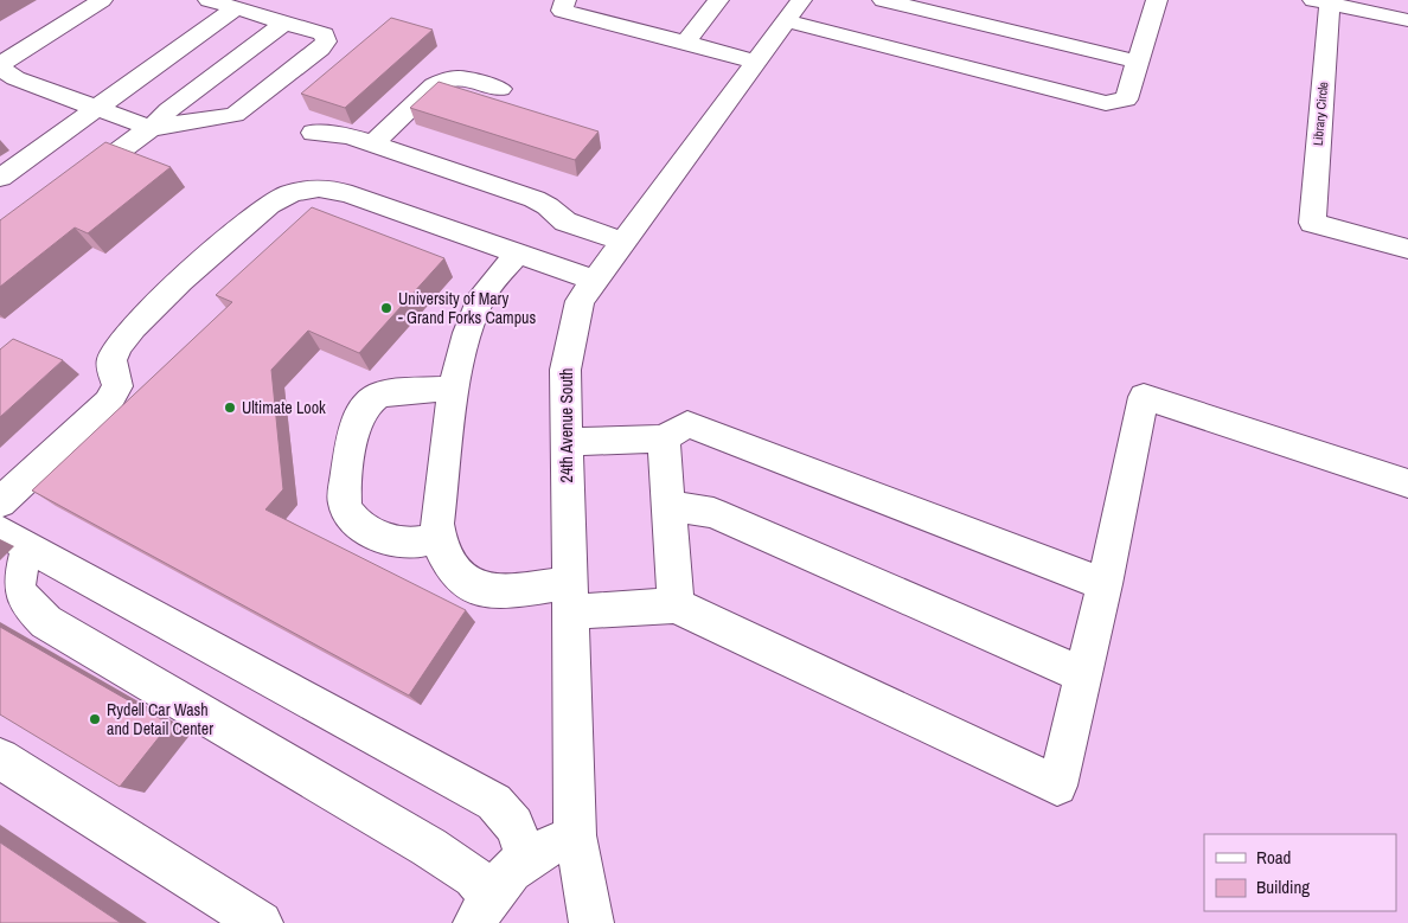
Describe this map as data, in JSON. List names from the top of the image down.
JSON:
{
  "streets": {
    "street": ["Library Circle", "24th Avenue South"]
  },
  "places": ["University of Mary - Grand Forks Campus", "Ultimate Look", "Rydell Car Wash and Detail Center"],
  "legend": ["Road", "Building"]
}
